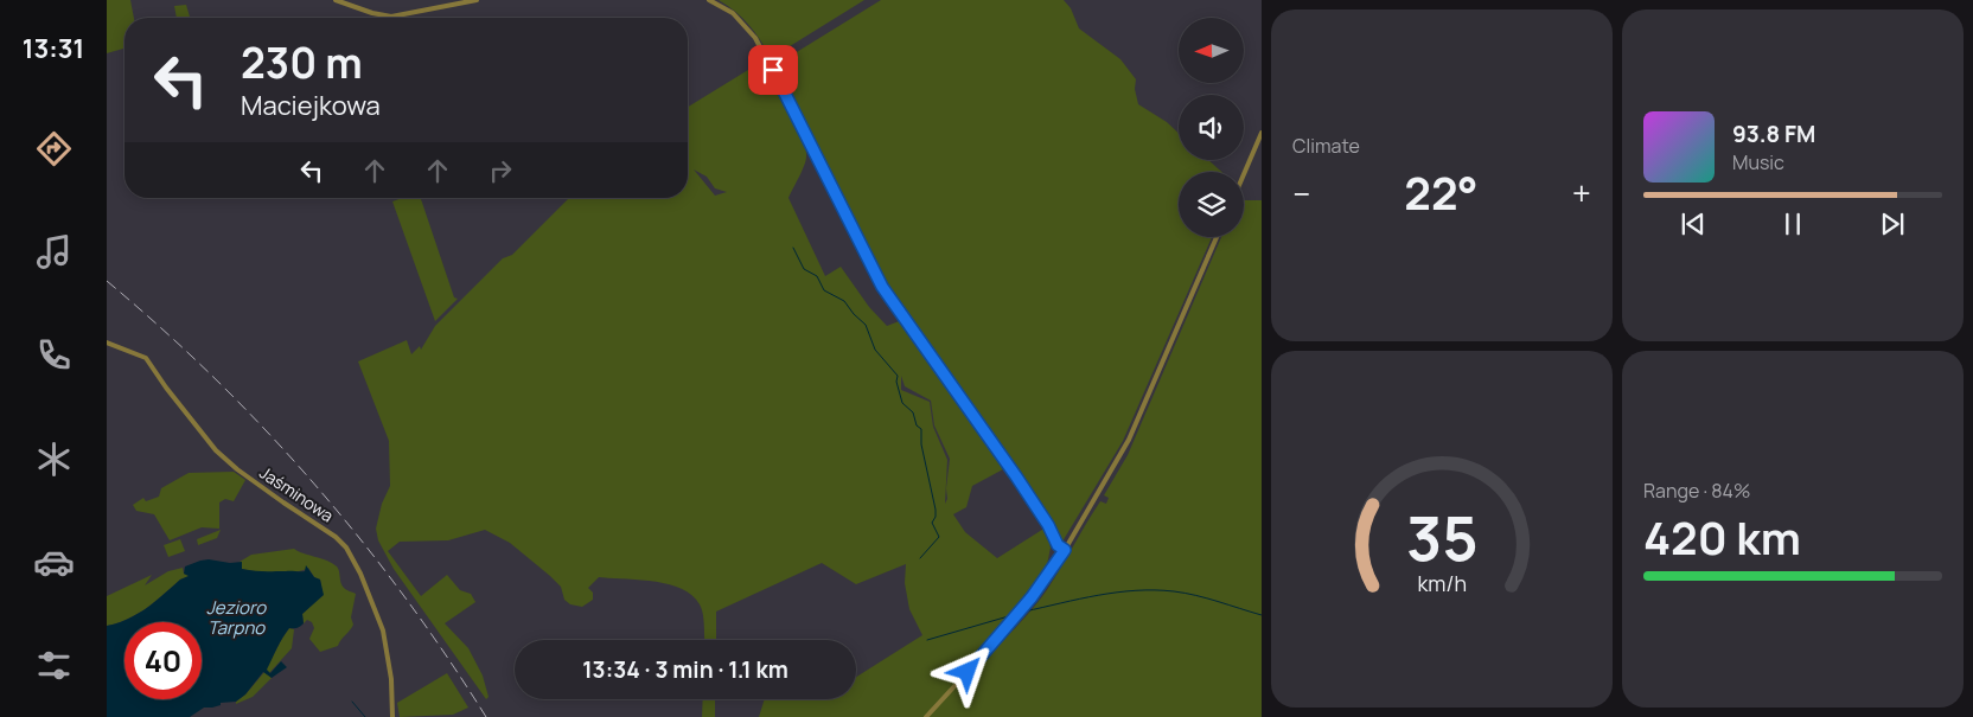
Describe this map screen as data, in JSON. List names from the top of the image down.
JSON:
{
  "streets": {
    "street": ["Jaśminowa"]
  },
  "water": ["Jezioro Tarpno"],
  "north": "left",
  "page": {
    "tabs": "13:31",
    "tile": [
      "Climate",
      ["Range · 84%", "420 km"]
    ],
    "turn": ["230 m", "Maciejkowa"],
    "song": ["93.8 FM", "Music"],
    "heat": ["−", "22°", "+"],
    "limit": "40",
    "trip": "13:34 · 3 min · 1.1 km",
    "gauge": ["35", "km/h"]
  }
}
